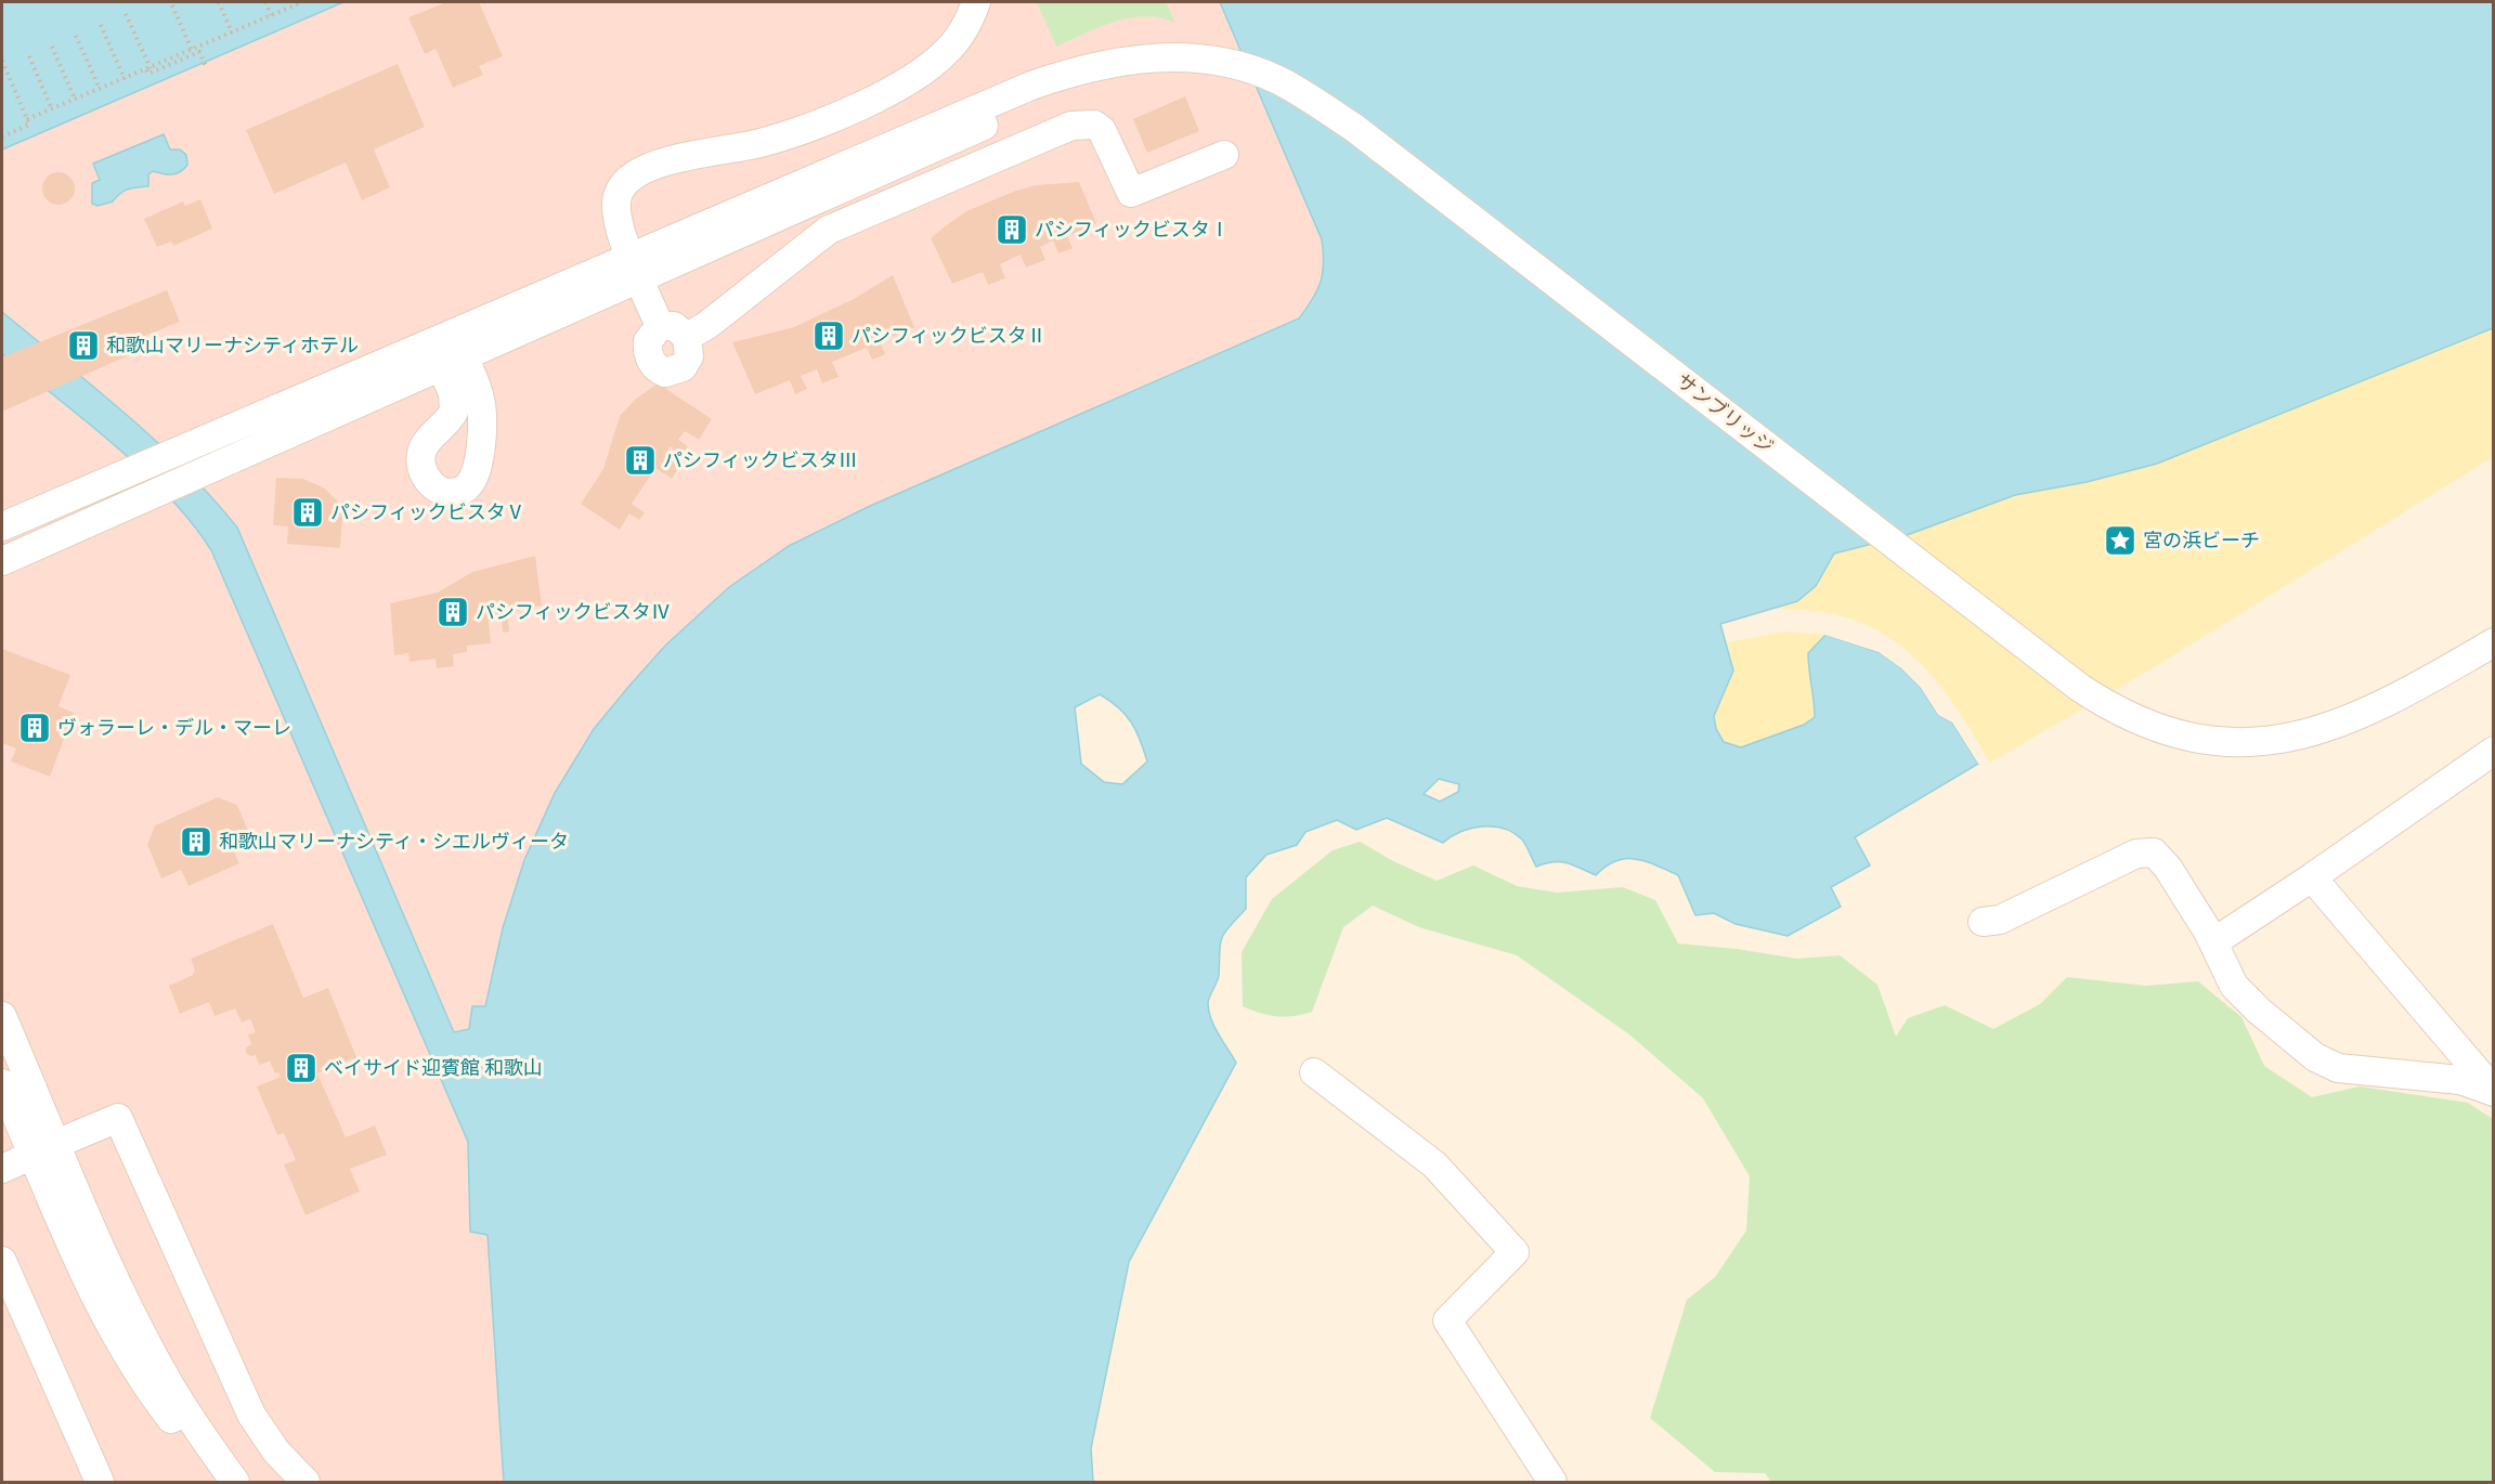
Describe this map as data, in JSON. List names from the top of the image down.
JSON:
{
  "streets": {
    "street": ["サンブリッジ"]
  },
  "places": {
    "building": [
      "パシフィックビスタⅠ",
      "パシフィックビスタⅡ",
      "和歌山マリーナシティホテル",
      "パシフィックビスタⅢ",
      "パシフィックビスタⅤ",
      "パシフィックビスタⅣ",
      "ヴォラーレ・デル・マーレ",
      "和歌山マリーナシティ・シエルヴィータ",
      "ベイサイド迎賓館 和歌山"
    ],
    "place": ["宮の浜ビーチ"]
  }
}
